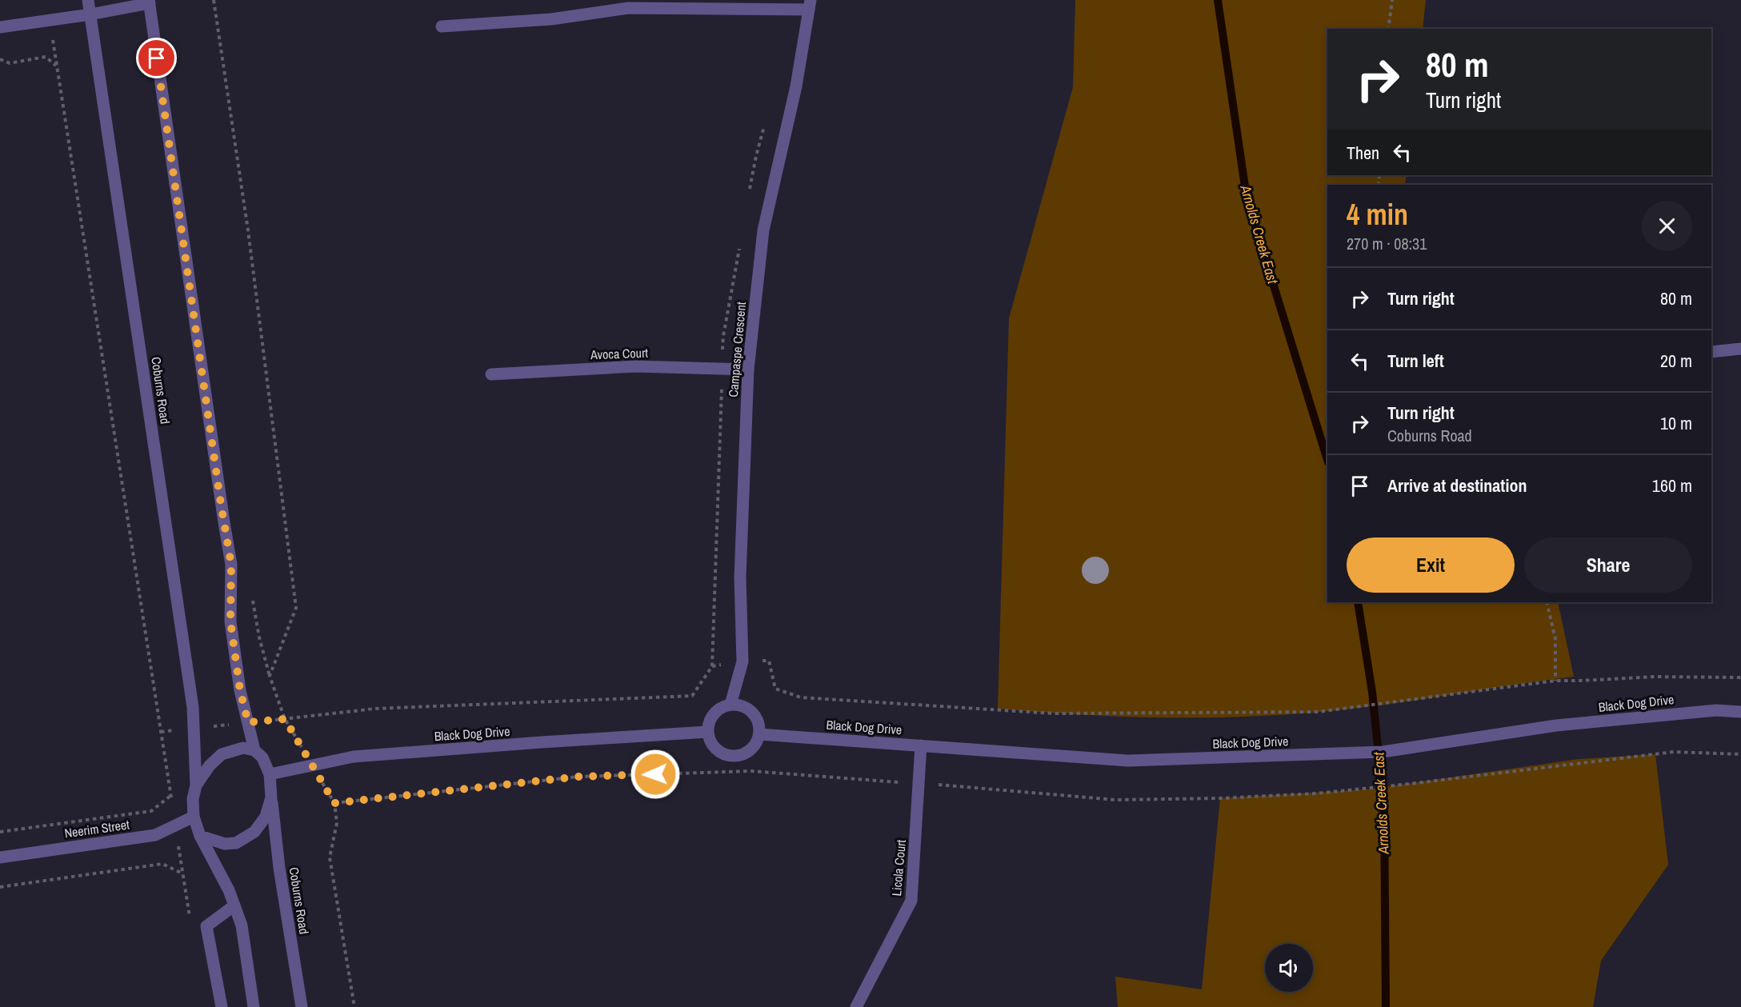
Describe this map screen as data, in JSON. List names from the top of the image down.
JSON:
{
  "streets": {
    "street": [
      "Campaspe Crescent",
      "Avoca Court",
      "Coburns Road",
      "Black Dog Drive",
      "Neerim Street",
      "Licola Court"
    ]
  },
  "crossings": [
    ["Campaspe Crescent", "Avoca Court"],
    ["Campaspe Crescent", "Black Dog Drive"],
    ["Coburns Road", "Black Dog Drive"],
    ["Coburns Road", "Neerim Street"],
    ["Black Dog Drive", "Neerim Street"],
    ["Black Dog Drive", "Licola Court"]
  ],
  "water": ["Arnolds Creek East"],
  "page": {
    "turn": ["80 m", "Turn right"],
    "then": "Then",
    "heading": ["4 min", "270 m · 08:31"],
    "list": [
      {
        "name": "Turn right",
        "value": "80 m"
      },
      {
        "name": "Turn left",
        "value": "20 m"
      },
      {
        "name": "Turn right",
        "note": "Coburns Road",
        "value": "10 m"
      },
      {
        "name": "Arrive at destination",
        "value": "160 m"
      }
    ],
    "buttons": ["Exit", "Share"]
  }
}
